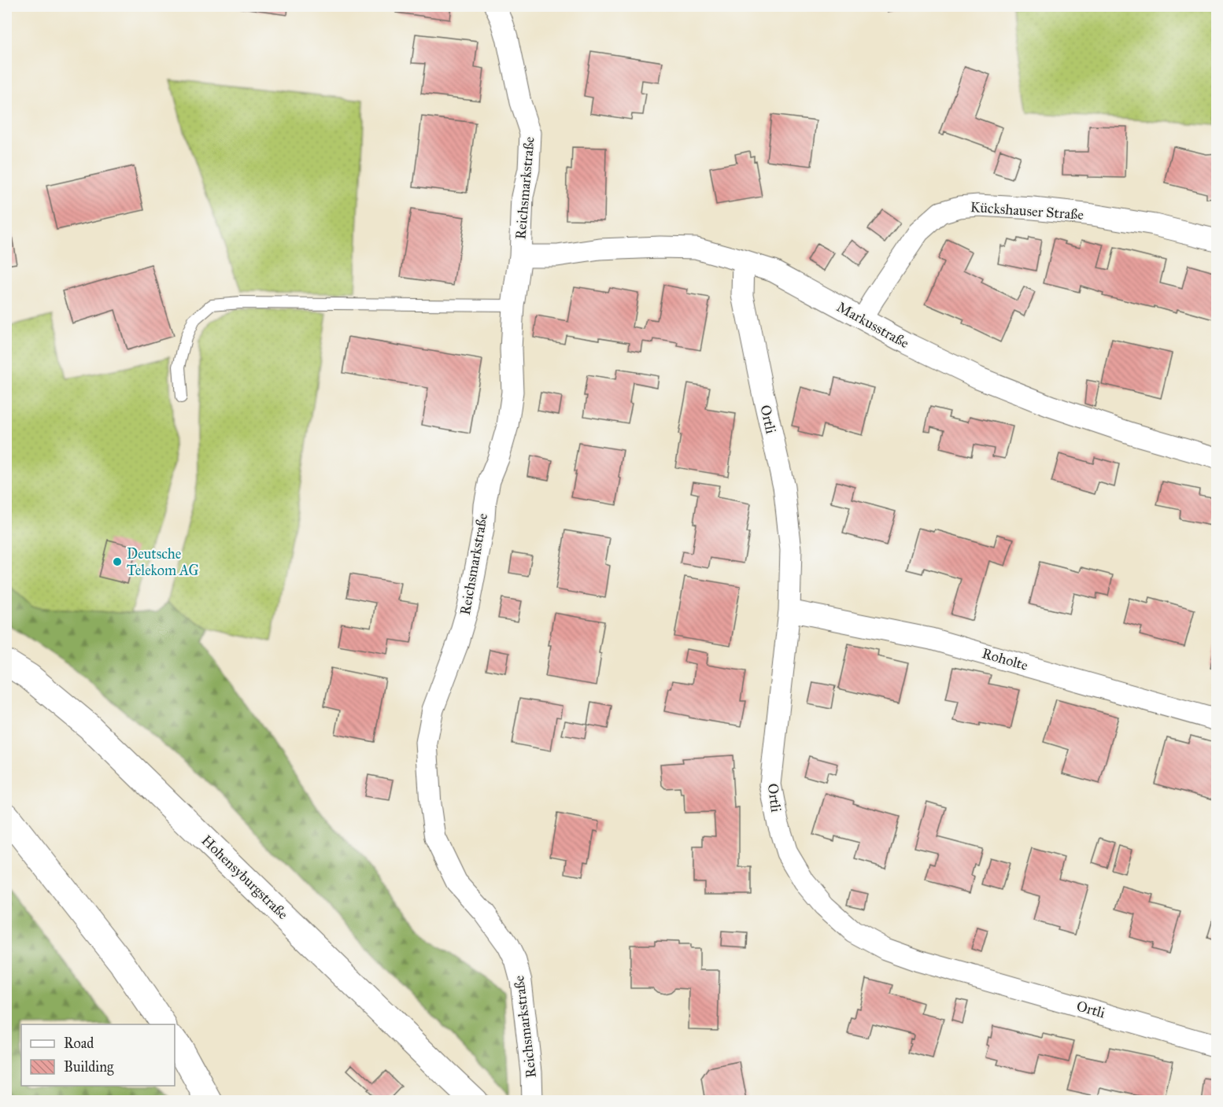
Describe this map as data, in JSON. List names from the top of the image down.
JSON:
{
  "streets": {
    "street": [
      "Reichsmarkstraße",
      "Kückshauser Straße",
      "Markusstraße",
      "Ortli",
      "Roholte",
      "Hohensyburgstraße"
    ]
  },
  "crossings": [
    ["Reichsmarkstraße", "Markusstraße"],
    ["Kückshauser Straße", "Markusstraße"],
    ["Markusstraße", "Ortli"],
    ["Ortli", "Roholte"]
  ],
  "places": ["Deutsche Telekom AG"],
  "legend": ["Road", "Building"]
}
